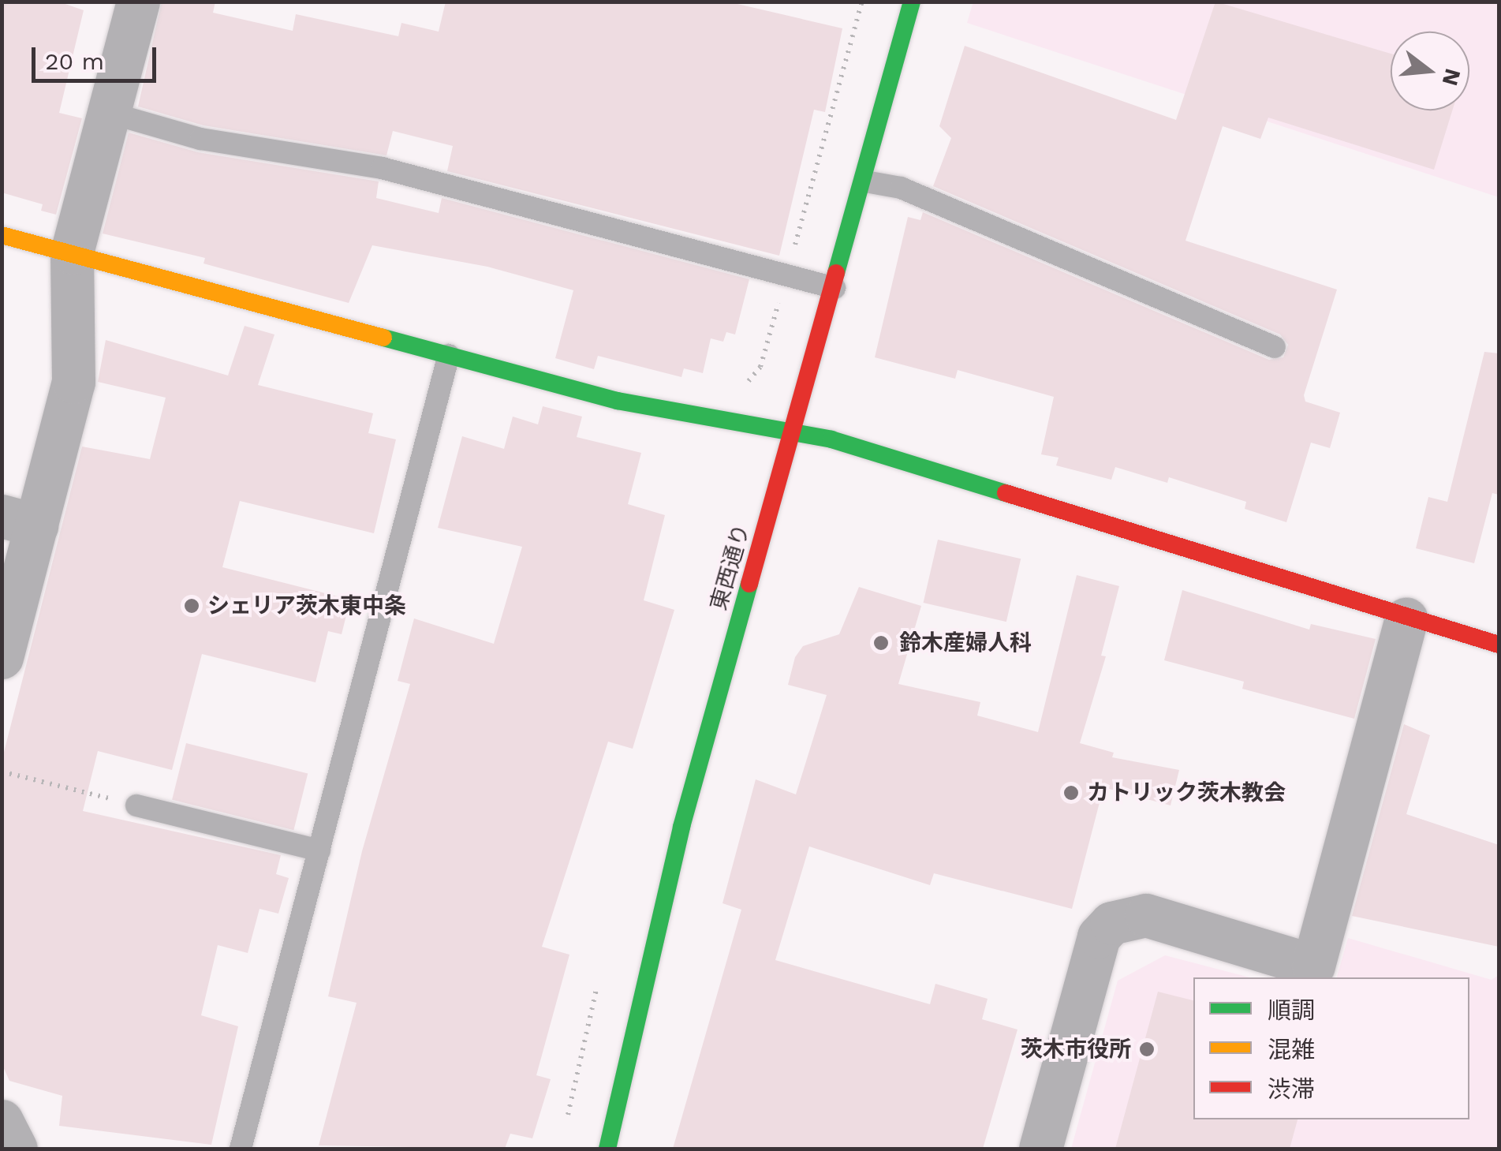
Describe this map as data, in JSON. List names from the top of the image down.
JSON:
{
  "streets": {
    "street": ["東西通り"]
  },
  "places": [
    "シェリア茨木東中条",
    "鈴木産婦人科",
    "カトリック茨木教会",
    "茨木市役所"
  ],
  "legend": ["順調", "混雑", "渋滞"],
  "scale_bar": "20 m",
  "north": "right"
}
